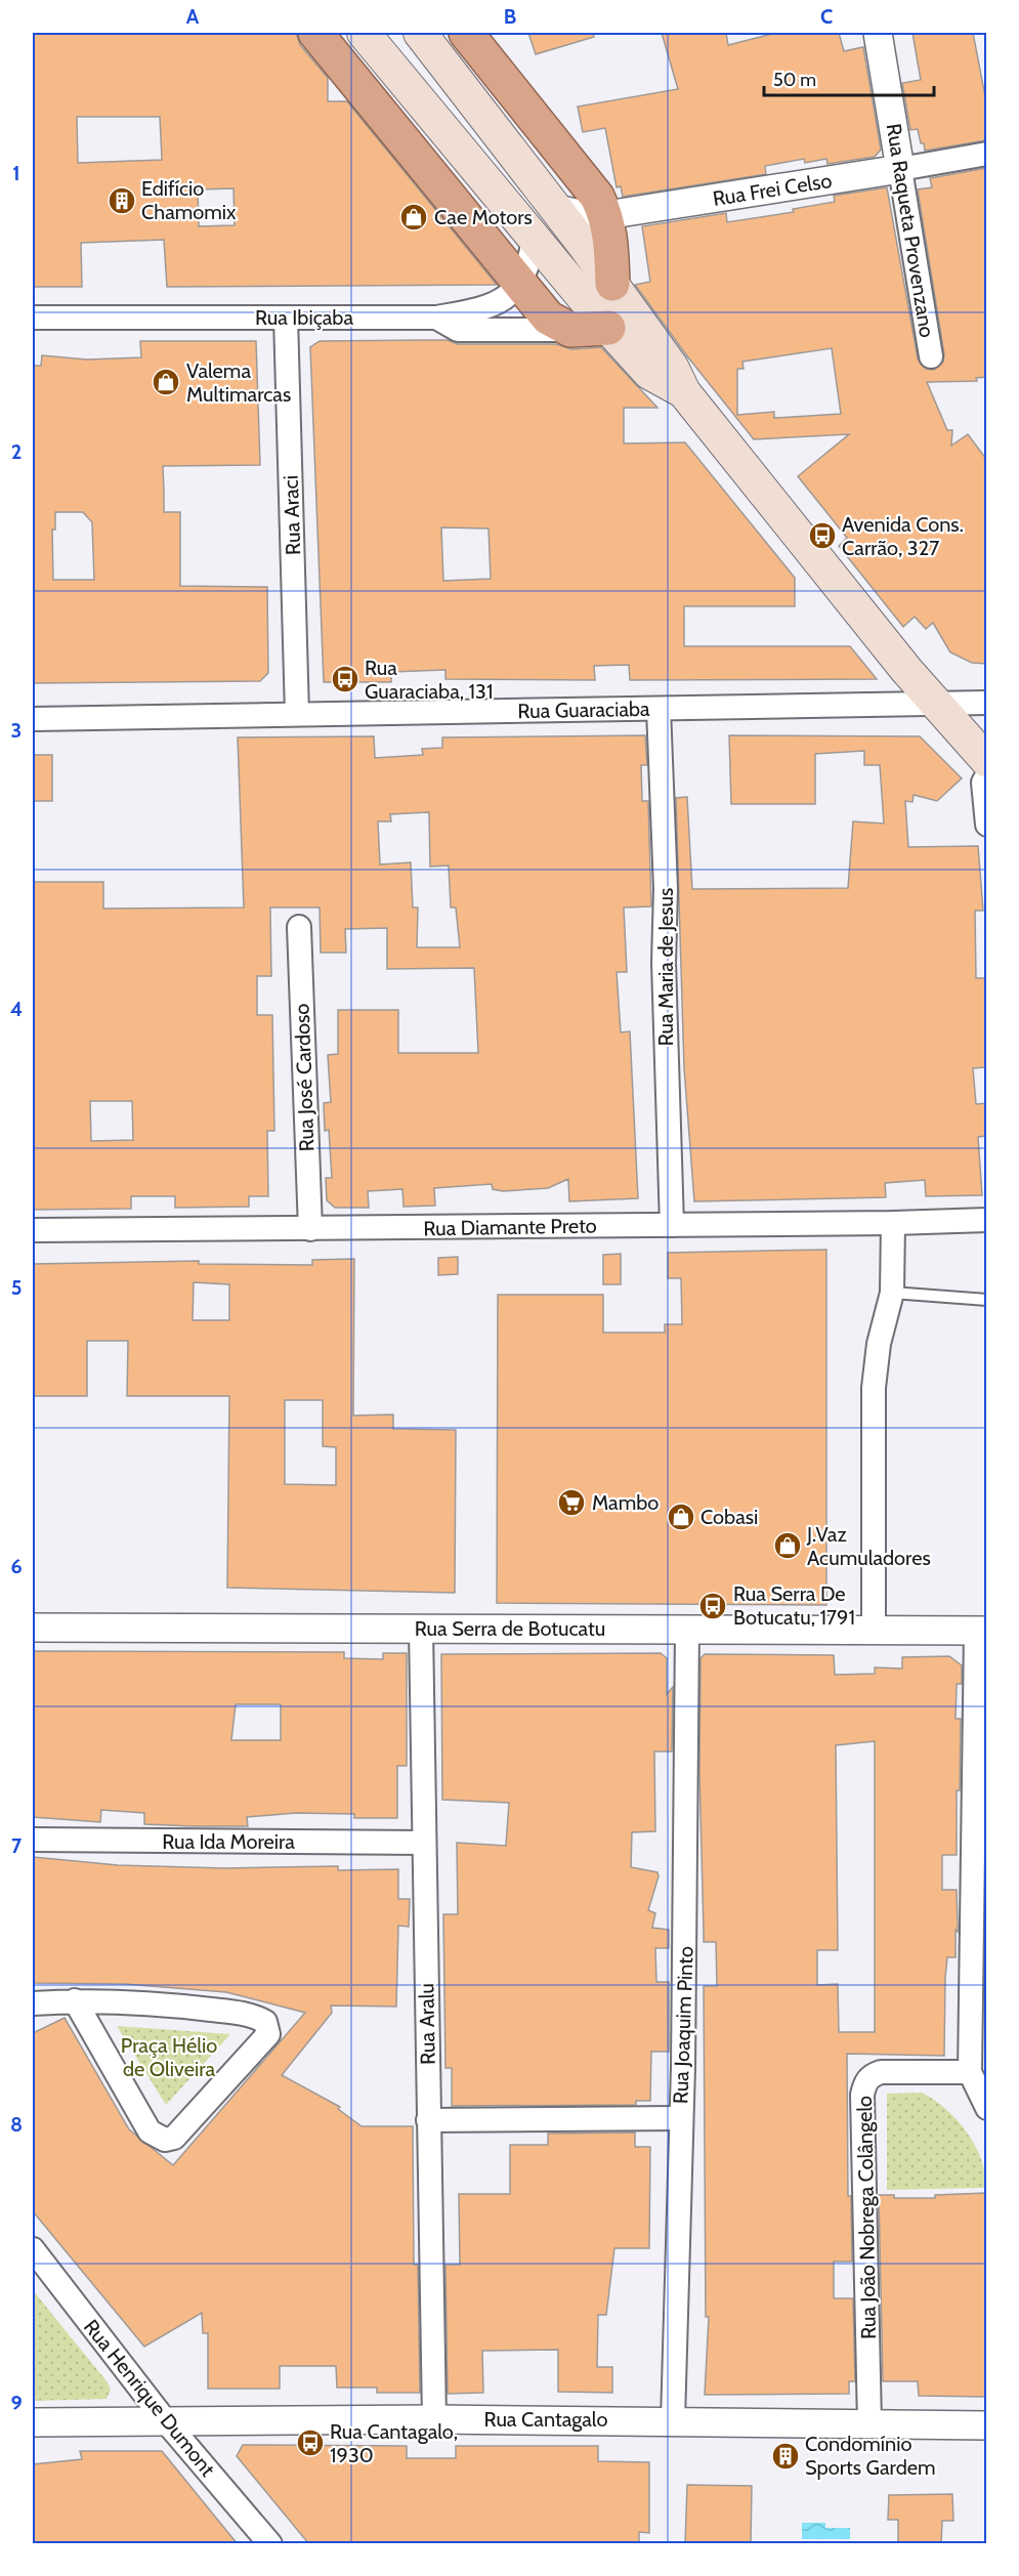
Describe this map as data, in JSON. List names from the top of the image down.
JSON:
{
  "streets": {
    "street": [
      "Rua Frei Celso",
      "Rua Raqueta Provenzano",
      "Rua Ibiçaba",
      "Rua Araci",
      "Rua Guaraciaba",
      "Rua Maria de Jesus",
      "Rua José Cardoso",
      "Rua Diamante Preto",
      "Rua Serra de Botucatu",
      "Rua Ida Moreira",
      "Rua Aralu",
      "Rua Joaquim Pinto",
      "Rua João Nobrega Colângelo",
      "Rua Henrique Dumont",
      "Rua Cantagalo"
    ]
  },
  "crossings": [
    ["Rua Frei Celso", "Rua Raqueta Provenzano"],
    ["Rua Ibiçaba", "Rua Araci"],
    ["Rua Araci", "Rua Guaraciaba"],
    ["Rua Guaraciaba", "Rua Maria de Jesus"],
    ["Rua Maria de Jesus", "Rua Diamante Preto"],
    ["Rua José Cardoso", "Rua Diamante Preto"],
    ["Rua Serra de Botucatu", "Rua Aralu"],
    ["Rua Serra de Botucatu", "Rua Joaquim Pinto"],
    ["Rua Ida Moreira", "Rua Aralu"],
    ["Rua Aralu", "Rua Cantagalo"],
    ["Rua Joaquim Pinto", "Rua Cantagalo"],
    ["Rua João Nobrega Colângelo", "Rua Cantagalo"],
    ["Rua Henrique Dumont", "Rua Cantagalo"]
  ],
  "parks": ["Praça Hélio de Oliveira"],
  "places": {
    "building": ["Edifício Chamomix", "Condomínio Sports Gardem"],
    "shop": [
      "Cae Motors",
      "Valema Multimarcas",
      "Cobasi",
      "J.Vaz Acumuladores"
    ],
    "bus stop": [
      "Avenida Cons. Carrão, 327",
      "Rua Guaraciaba, 131",
      "Rua Serra De Botucatu, 1791",
      "Rua Cantagalo, 1930"
    ],
    "supermarket": ["Mambo"]
  },
  "scale_bar": "50 m",
  "grid": {
    "columns": ["A", "B", "C"],
    "rows": [
      "1",
      "2",
      "3",
      "4",
      "5",
      "6",
      "7",
      "8",
      "9"
    ]
  }
}
